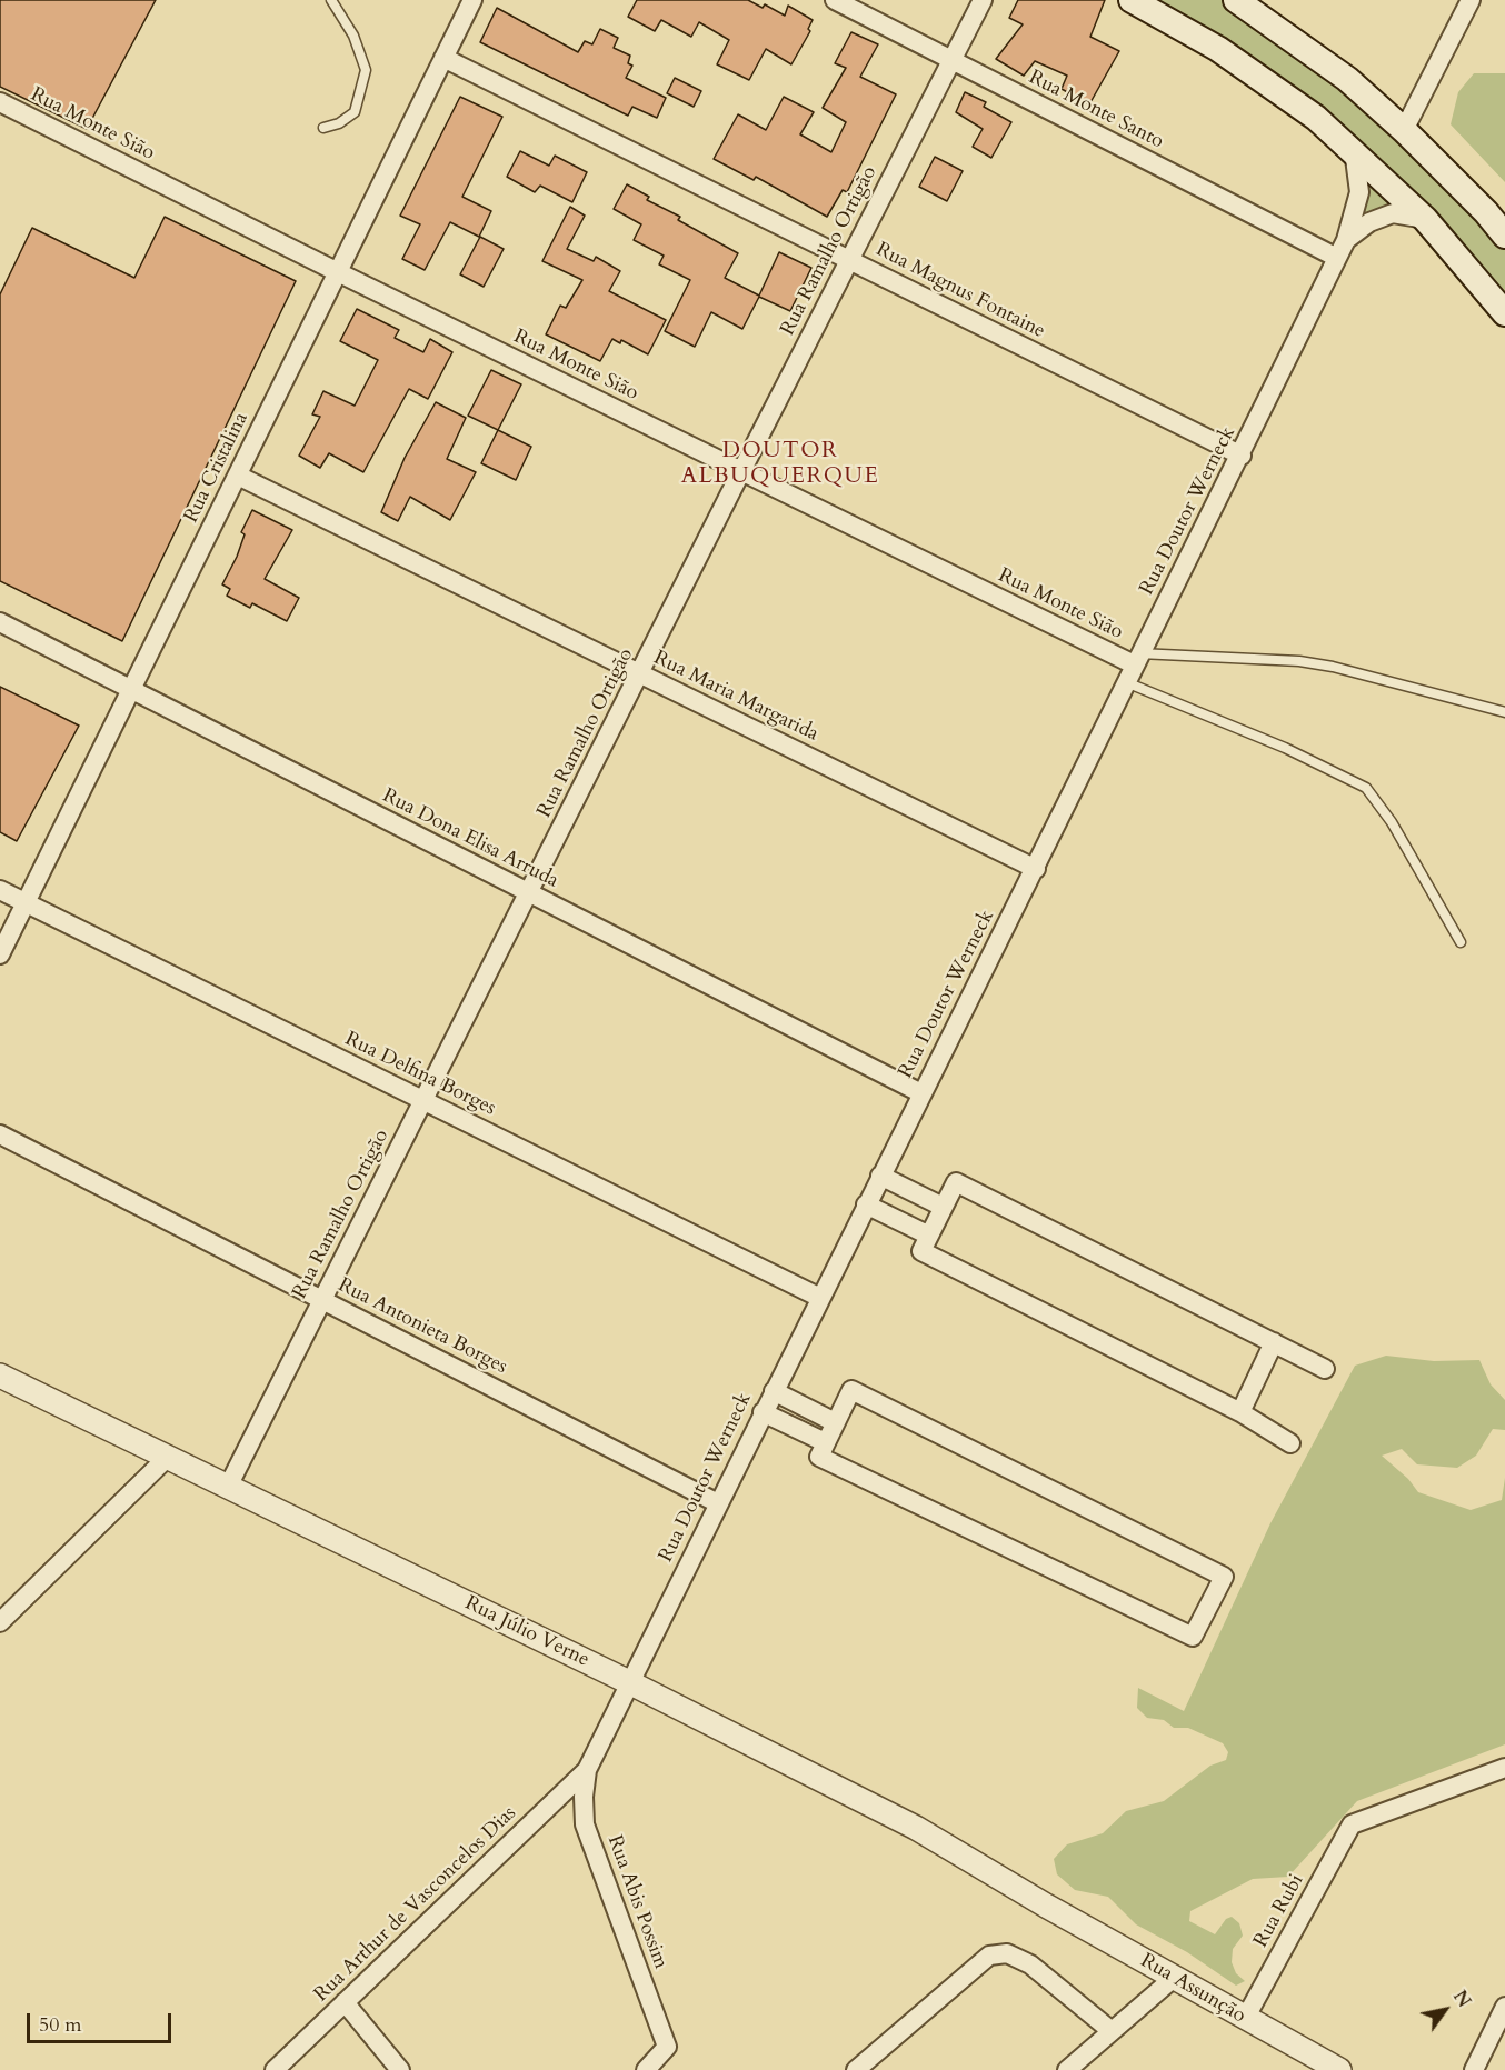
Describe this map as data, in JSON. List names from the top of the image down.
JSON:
{
  "streets": {
    "street": [
      "Rua Monte Santo",
      "Rua Monte Sião",
      "Rua Ramalho Ortigão",
      "Rua Magnus Fontaine",
      "Rua Cristalina",
      "Rua Doutor Werneck",
      "Rua Maria Margarida",
      "Rua Dona Elisa Arruda",
      "Rua Delfina Borges",
      "Rua Antonieta Borges",
      "Rua Júlio Verne",
      "Rua Abis Possim",
      "Rua Arthur de Vasconcelos Dias",
      "Rua Rubi",
      "Rua Assunção"
    ]
  },
  "crossings": [
    ["Rua Monte Santo", "Rua Ramalho Ortigão"],
    ["Rua Monte Santo", "Rua Doutor Werneck"],
    ["Rua Monte Sião", "Rua Ramalho Ortigão"],
    ["Rua Monte Sião", "Rua Cristalina"],
    ["Rua Monte Sião", "Rua Doutor Werneck"],
    ["Rua Ramalho Ortigão", "Rua Magnus Fontaine"],
    ["Rua Ramalho Ortigão", "Rua Maria Margarida"],
    ["Rua Ramalho Ortigão", "Rua Dona Elisa Arruda"],
    ["Rua Ramalho Ortigão", "Rua Delfina Borges"],
    ["Rua Ramalho Ortigão", "Rua Antonieta Borges"],
    ["Rua Ramalho Ortigão", "Rua Júlio Verne"],
    ["Rua Magnus Fontaine", "Rua Cristalina"],
    ["Rua Magnus Fontaine", "Rua Doutor Werneck"],
    ["Rua Cristalina", "Rua Maria Margarida"],
    ["Rua Cristalina", "Rua Dona Elisa Arruda"],
    ["Rua Cristalina", "Rua Delfina Borges"],
    ["Rua Doutor Werneck", "Rua Maria Margarida"],
    ["Rua Doutor Werneck", "Rua Dona Elisa Arruda"],
    ["Rua Doutor Werneck", "Rua Delfina Borges"],
    ["Rua Doutor Werneck", "Rua Antonieta Borges"],
    ["Rua Doutor Werneck", "Rua Júlio Verne"],
    ["Rua Doutor Werneck", "Rua Abis Possim"],
    ["Rua Doutor Werneck", "Rua Arthur de Vasconcelos Dias"],
    ["Rua Júlio Verne", "Rua Assunção"],
    ["Rua Abis Possim", "Rua Arthur de Vasconcelos Dias"],
    ["Rua Rubi", "Rua Assunção"]
  ],
  "districts": ["DOUTOR ALBUQUERQUE"],
  "scale_bar": "50 m",
  "north": "top right"
}
